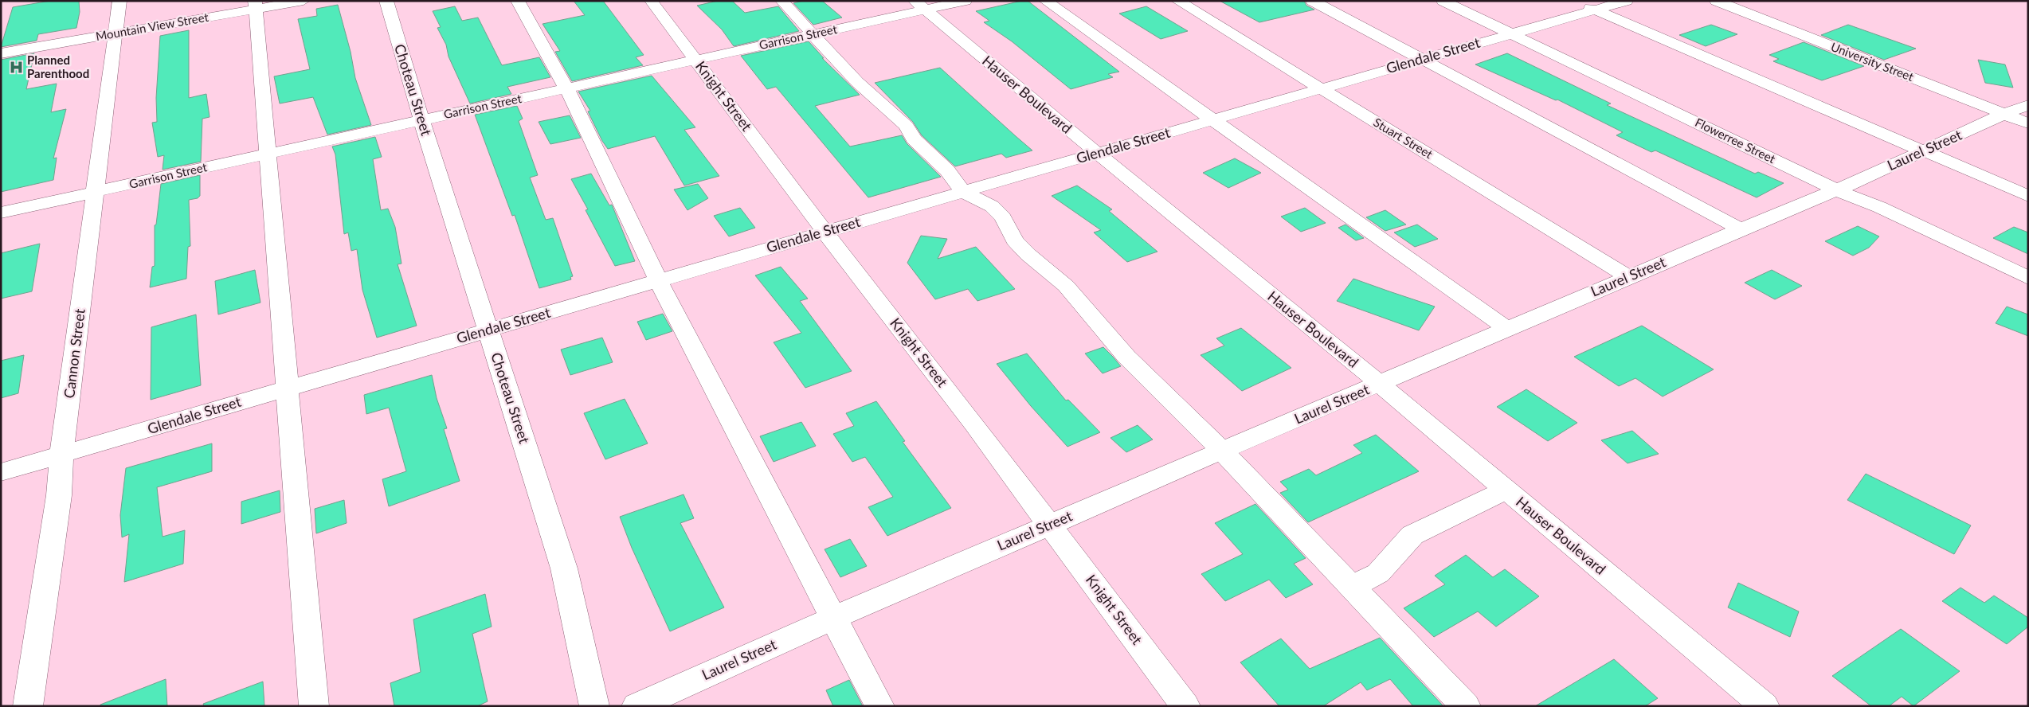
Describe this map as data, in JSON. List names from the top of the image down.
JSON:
{
  "streets": {
    "street": [
      "Mountain View Street",
      "Garrison Street",
      "Glendale Street",
      "University Street",
      "Choteau Street",
      "Hauser Boulevard",
      "Knight Street",
      "Stuart Street",
      "Flowerree Street",
      "Laurel Street",
      "Cannon Street"
    ]
  },
  "crossings": [
    ["Mountain View Street", "Cannon Street"],
    ["Garrison Street", "Choteau Street"],
    ["Garrison Street", "Hauser Boulevard"],
    ["Garrison Street", "Knight Street"],
    ["Garrison Street", "Cannon Street"],
    ["Glendale Street", "Choteau Street"],
    ["Glendale Street", "Hauser Boulevard"],
    ["Glendale Street", "Knight Street"],
    ["Glendale Street", "Stuart Street"],
    ["Glendale Street", "Flowerree Street"],
    ["Glendale Street", "Cannon Street"],
    ["University Street", "Laurel Street"],
    ["Hauser Boulevard", "Laurel Street"],
    ["Knight Street", "Laurel Street"],
    ["Stuart Street", "Laurel Street"],
    ["Flowerree Street", "Laurel Street"]
  ],
  "places": {
    "hospital": ["Planned Parenthood"]
  }
}
